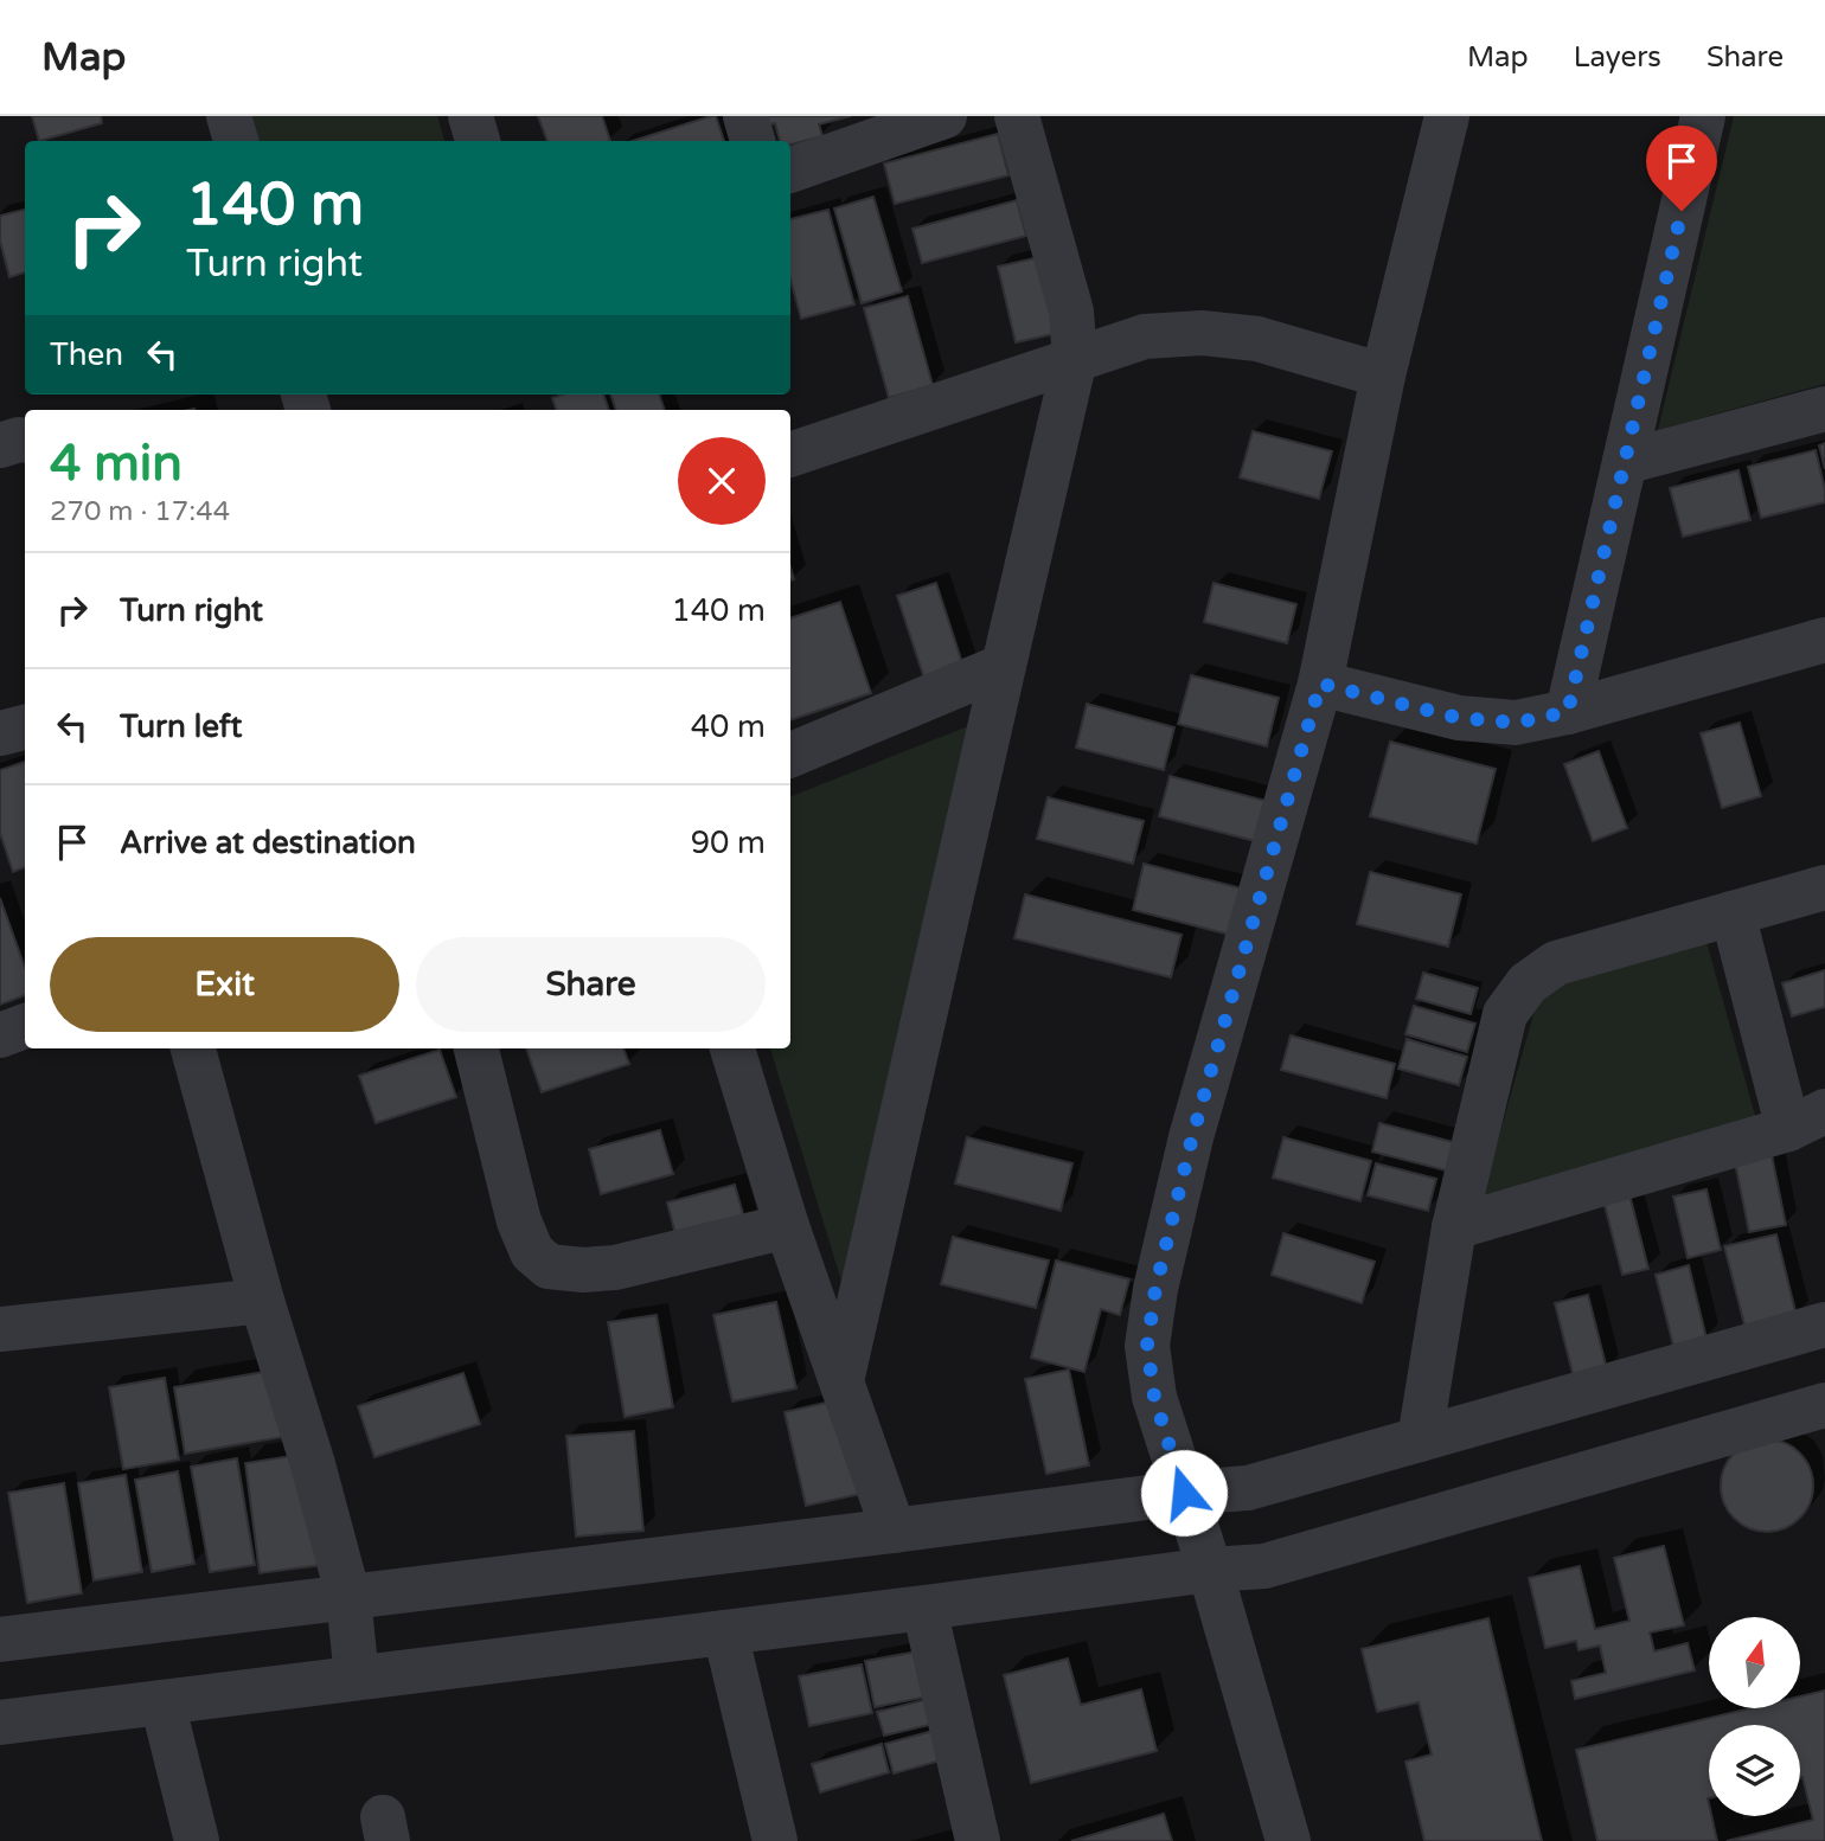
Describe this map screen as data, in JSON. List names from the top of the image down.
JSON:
{
  "north": "top",
  "page": {
    "header": "Map",
    "nav": ["Map", "Layers", "Share"],
    "turn": ["140 m", "Turn right"],
    "then": "Then",
    "heading": ["4 min", "270 m · 17:44"],
    "list": [
      {
        "name": "Turn right",
        "value": "140 m"
      },
      {
        "name": "Turn left",
        "value": "40 m"
      },
      {
        "name": "Arrive at destination",
        "value": "90 m"
      }
    ],
    "buttons": ["Exit", "Share"]
  }
}
